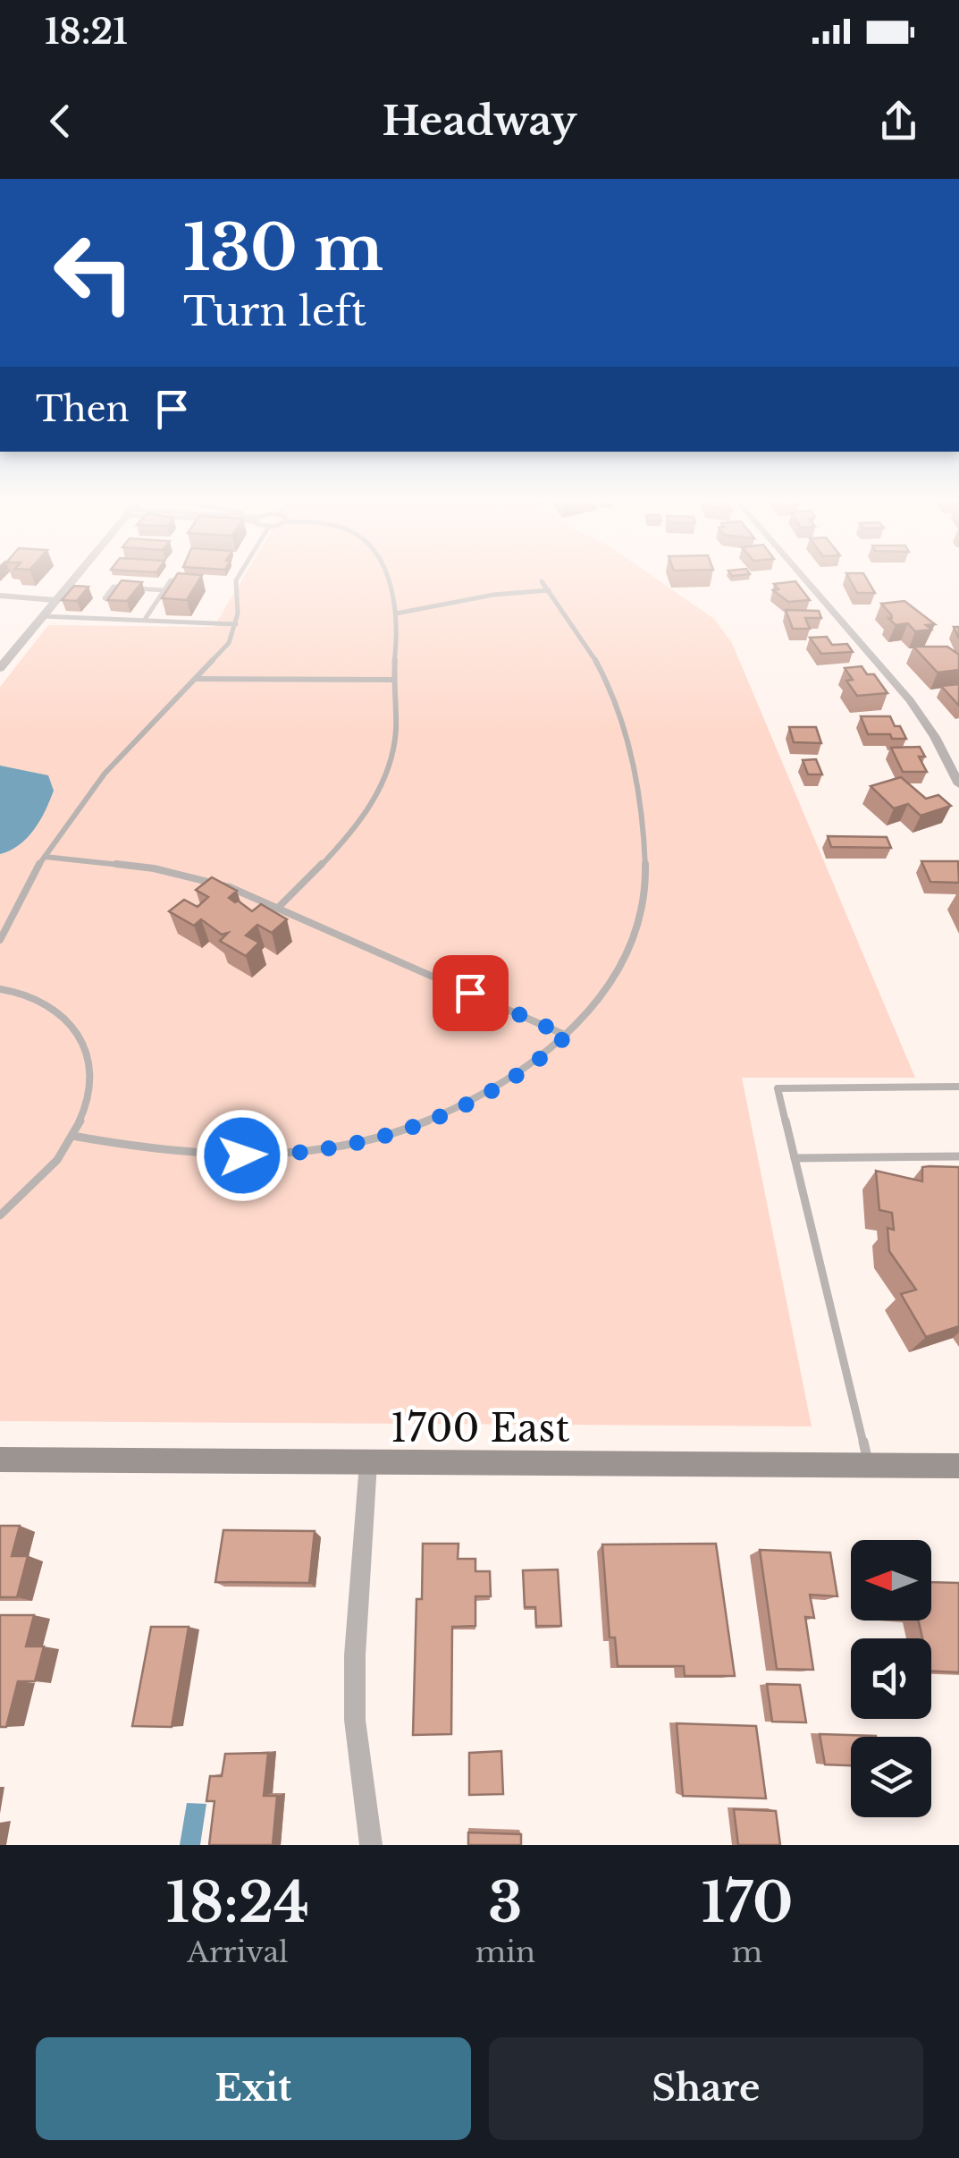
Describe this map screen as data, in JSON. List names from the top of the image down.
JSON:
{
  "streets": {
    "main road": ["1700 East"]
  },
  "north": "left",
  "page": {
    "status": "18:21",
    "header": "Headway",
    "turn": ["130 m", "Turn left"],
    "then": "Then",
    "eta": [
      "18:24",
      "Arrival",
      "3",
      "min",
      "170",
      "m"
    ],
    "buttons": ["Exit", "Share"]
  }
}
